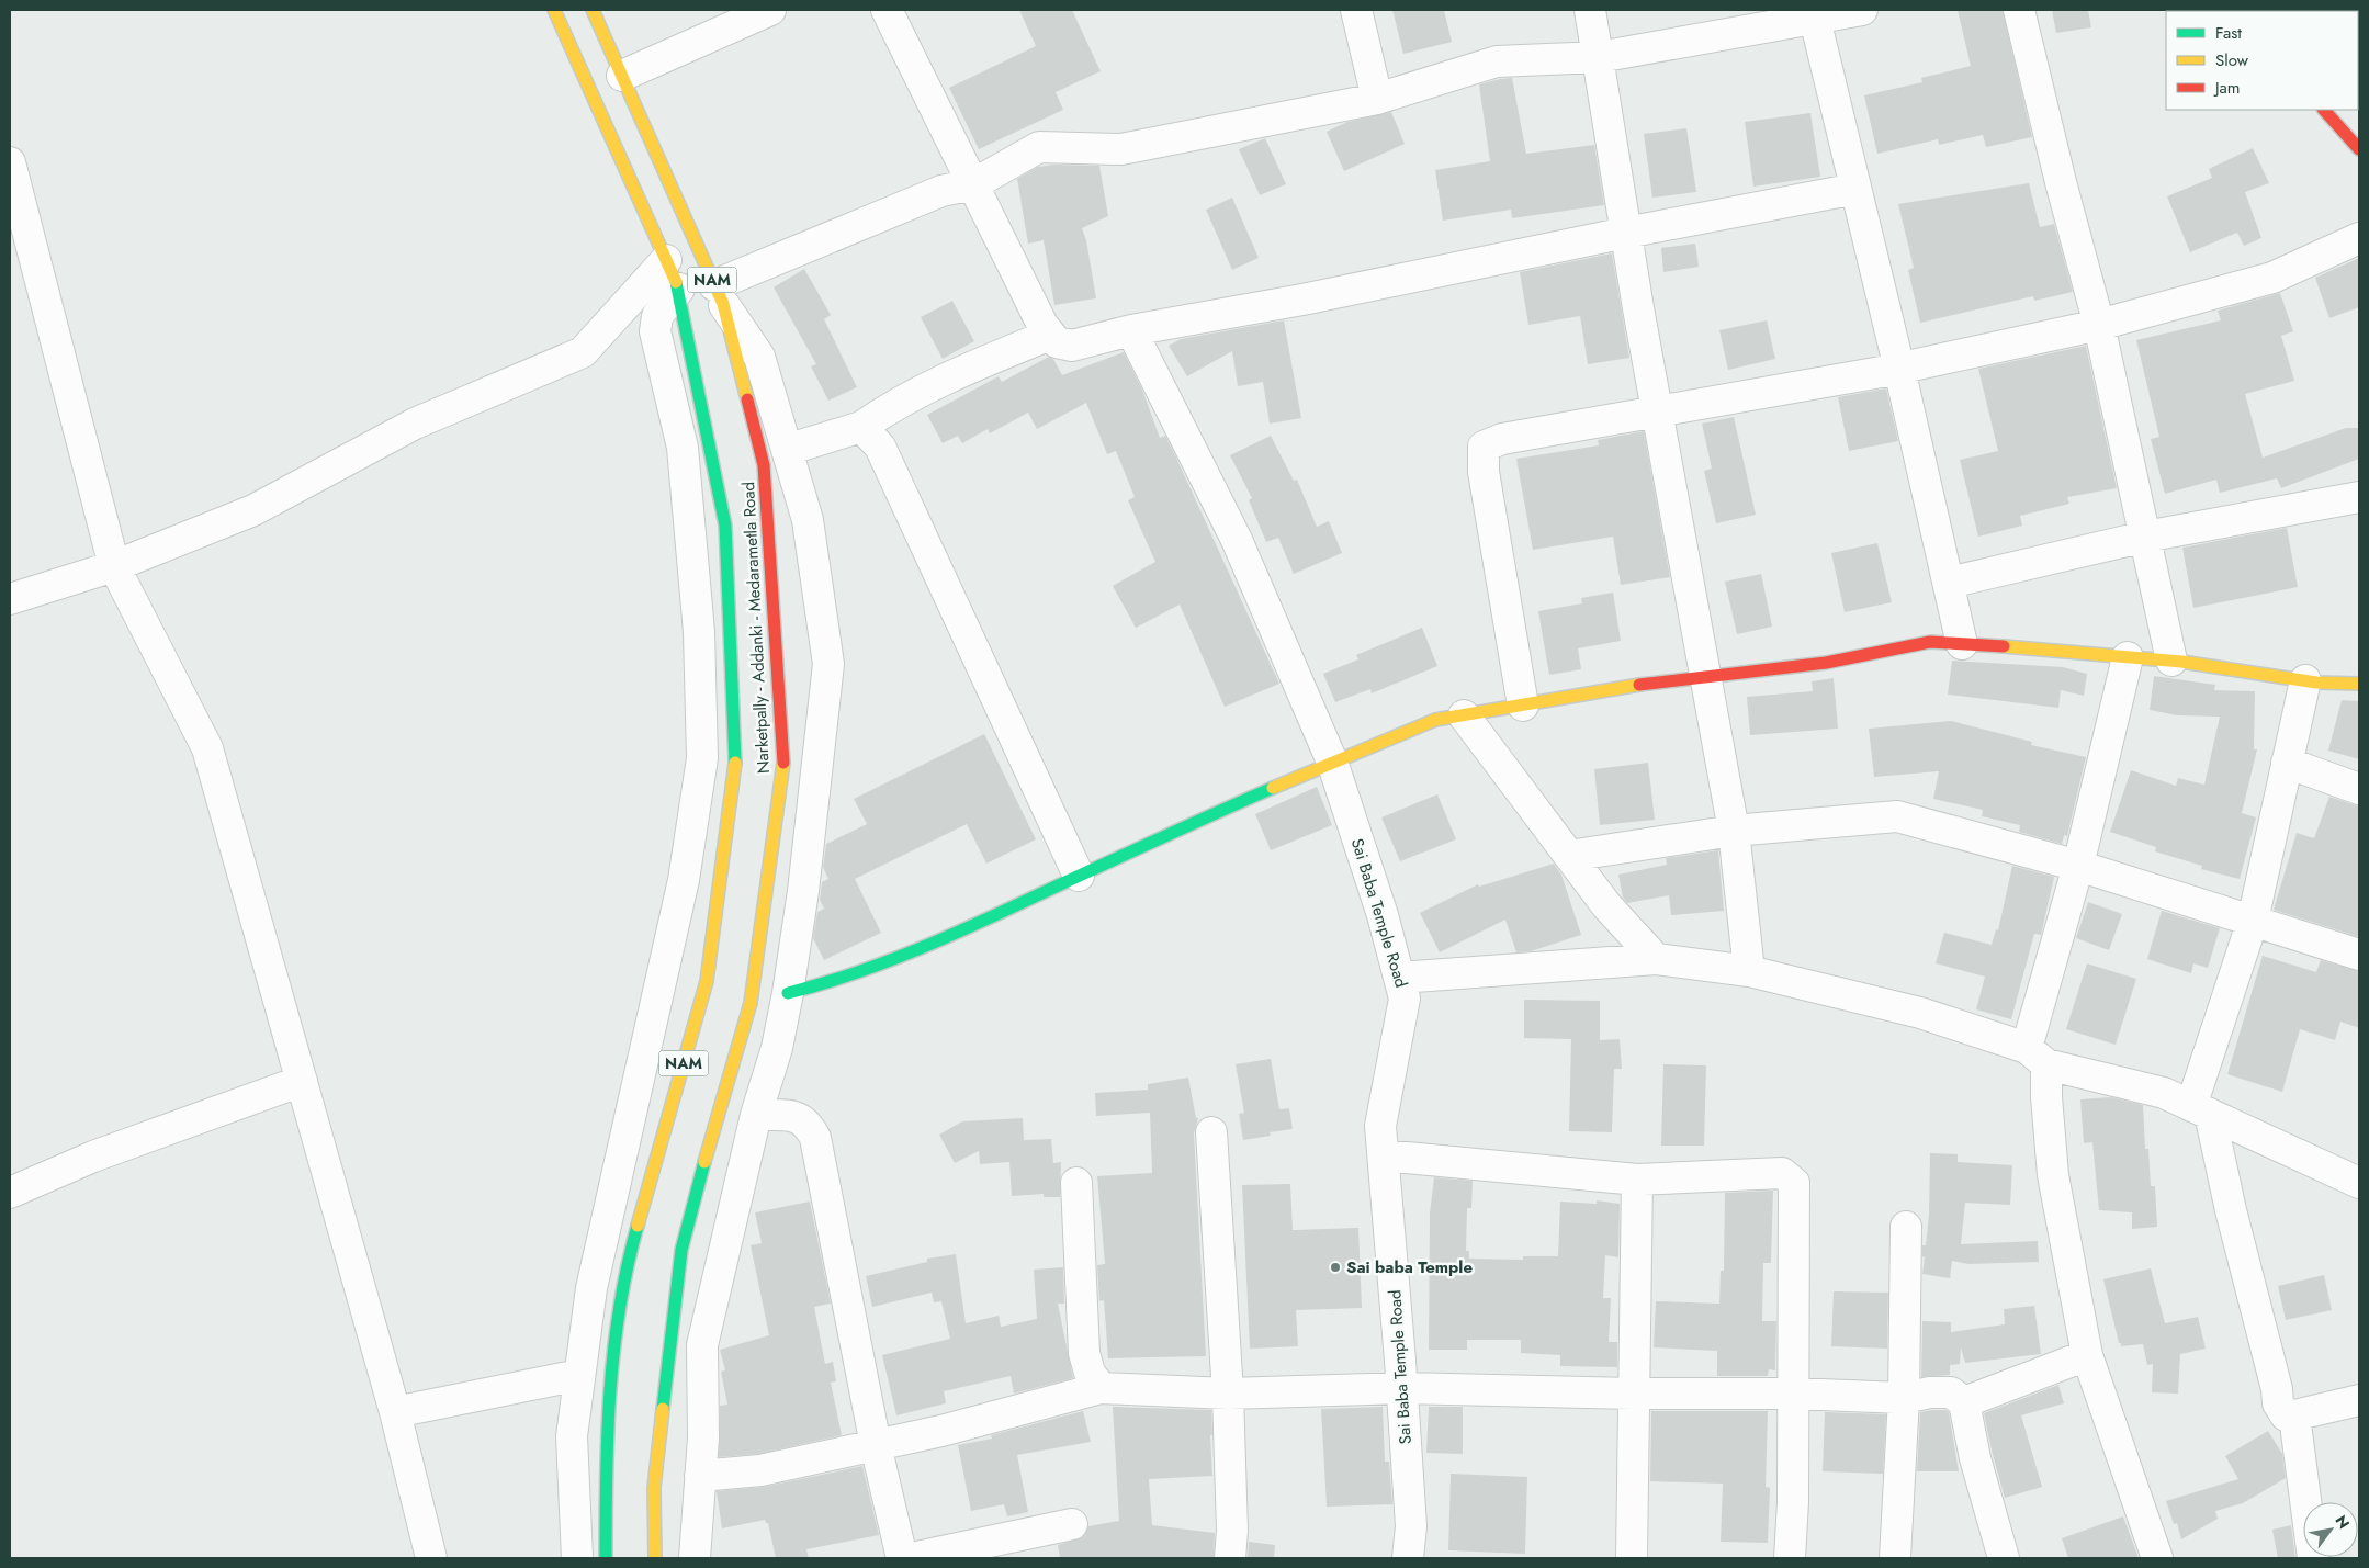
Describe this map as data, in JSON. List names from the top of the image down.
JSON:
{
  "streets": {
    "main road": ["NAM", "Narketpally - Addanki - Medarametla Road"],
    "street": ["Sai Baba Temple Road"]
  },
  "places": ["Sai baba Temple"],
  "legend": ["Fast", "Slow", "Jam"],
  "north": "top right"
}
